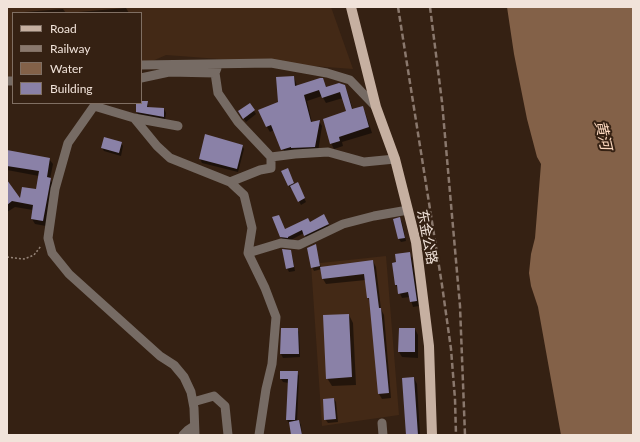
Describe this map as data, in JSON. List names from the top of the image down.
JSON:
{
  "streets": {
    "main road": ["东金公路"]
  },
  "water": ["黄河"],
  "legend": [
    "Road",
    "Railway",
    "Water",
    "Building"
  ]
}
